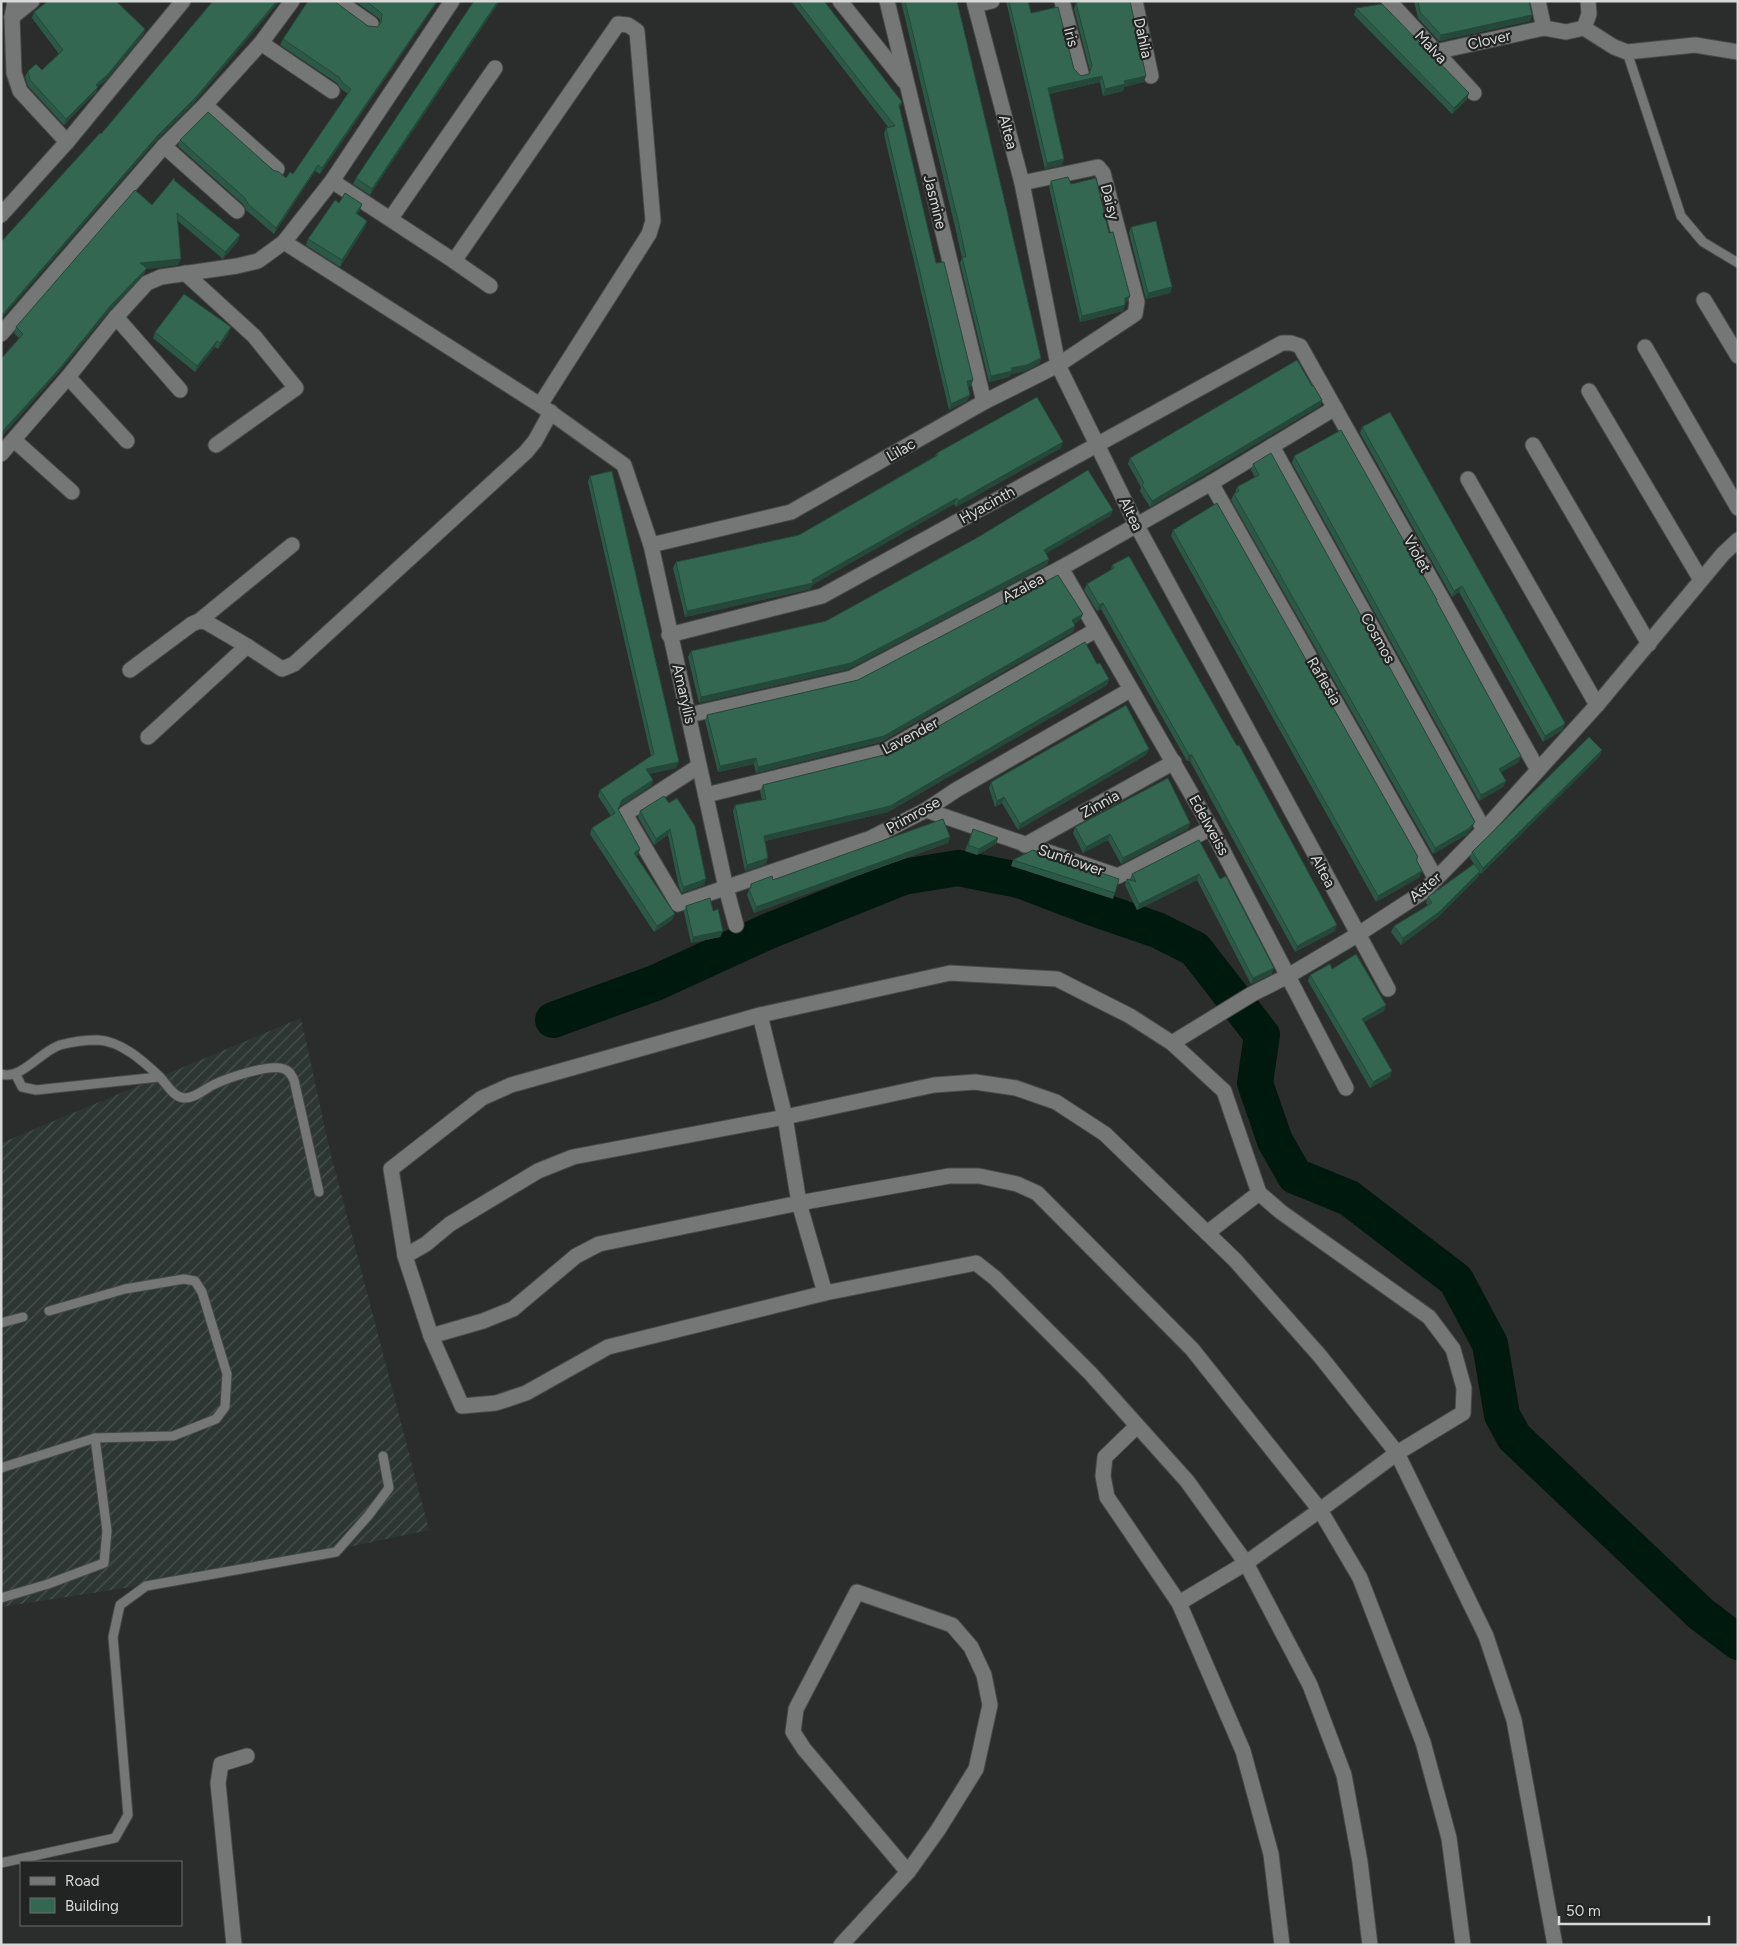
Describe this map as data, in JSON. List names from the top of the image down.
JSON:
{
  "streets": {
    "street": [
      "Iris",
      "Dahlia",
      "Clover",
      "Malva",
      "Altea",
      "Jasmine",
      "Daisy",
      "Lilac",
      "Hyacinth",
      "Violet",
      "Azalea",
      "Cosmos",
      "Raflesia",
      "Amaryllis",
      "Lavender",
      "Zinnia",
      "Primrose",
      "Edelweiss",
      "Sunflower",
      "Aster"
    ]
  },
  "crossings": [
    ["Clover", "Malva"],
    ["Altea", "Daisy"],
    ["Altea", "Lilac"],
    ["Altea", "Hyacinth"],
    ["Altea", "Azalea"],
    ["Altea", "Aster"],
    ["Jasmine", "Lilac"],
    ["Daisy", "Lilac"],
    ["Lilac", "Amaryllis"],
    ["Hyacinth", "Violet"],
    ["Hyacinth", "Amaryllis"],
    ["Violet", "Azalea"],
    ["Violet", "Aster"],
    ["Azalea", "Cosmos"],
    ["Azalea", "Raflesia"],
    ["Azalea", "Amaryllis"],
    ["Azalea", "Edelweiss"],
    ["Cosmos", "Aster"],
    ["Raflesia", "Aster"],
    ["Amaryllis", "Lavender"],
    ["Amaryllis", "Primrose"],
    ["Lavender", "Edelweiss"],
    ["Zinnia", "Edelweiss"],
    ["Zinnia", "Sunflower"],
    ["Primrose", "Edelweiss"],
    ["Primrose", "Sunflower"],
    ["Edelweiss", "Sunflower"],
    ["Edelweiss", "Aster"]
  ],
  "legend": ["Road", "Building"],
  "scale_bar": "50 m"
}
